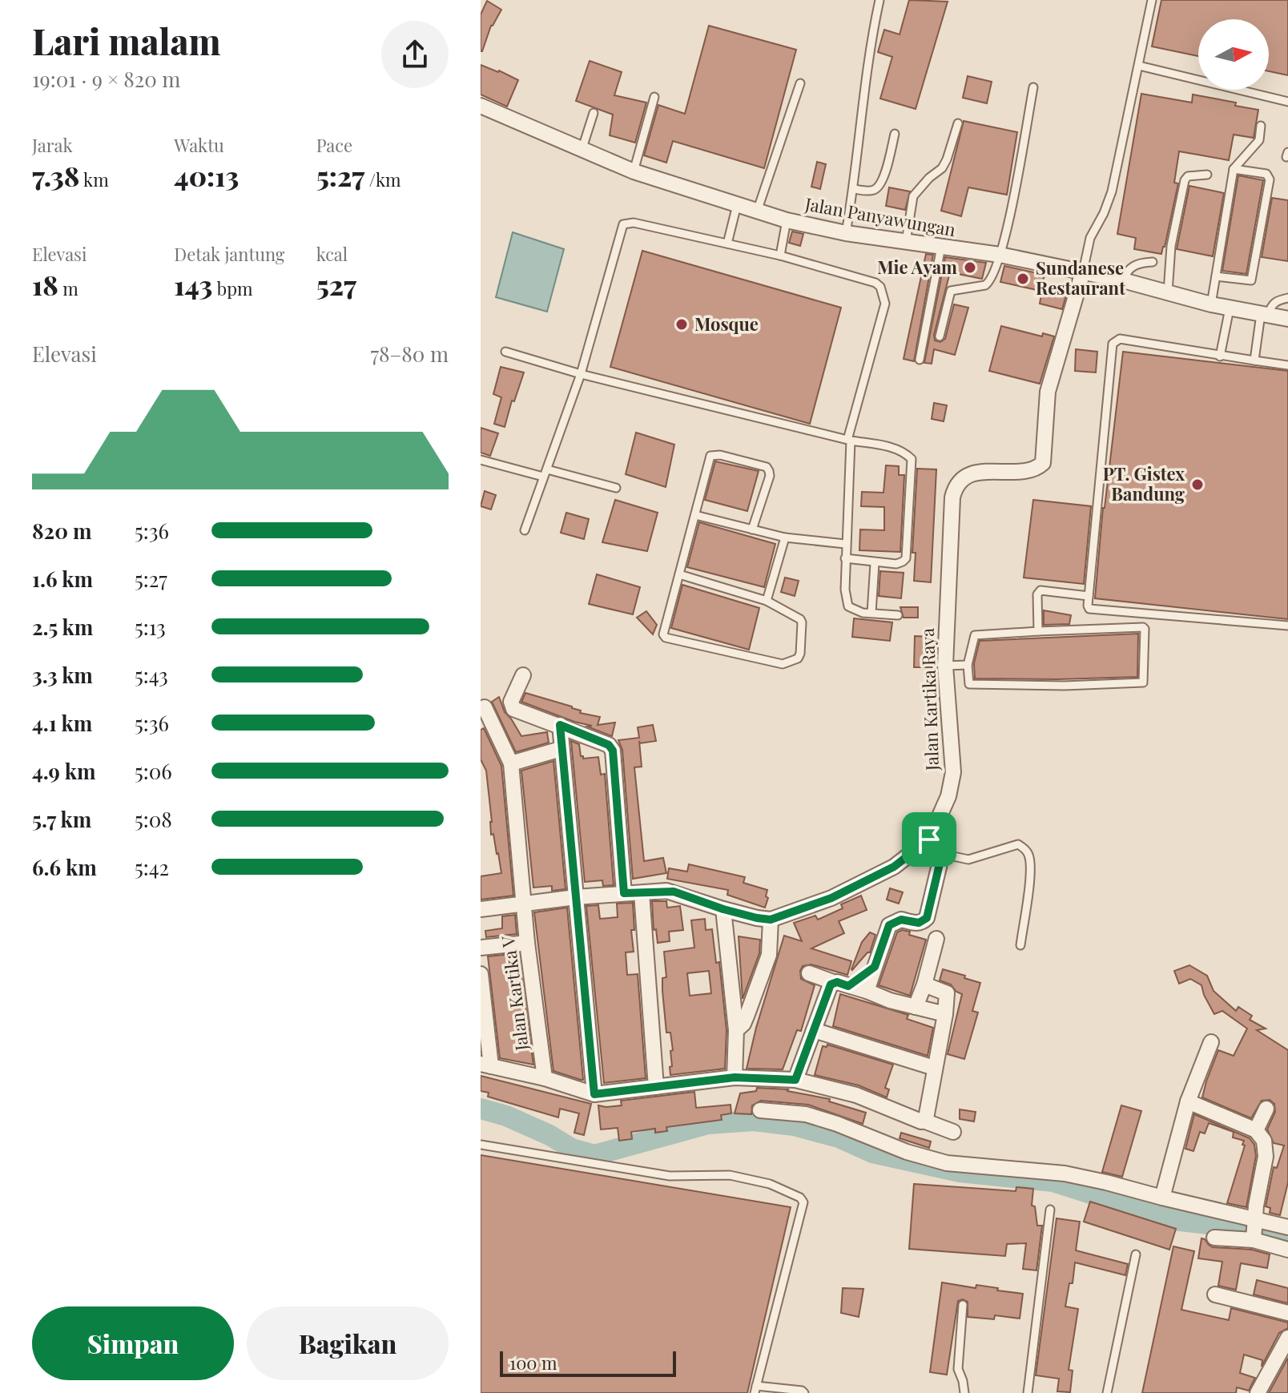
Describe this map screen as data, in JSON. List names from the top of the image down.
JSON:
{
  "streets": {
    "street": ["Jalan Panyawungan", "Jalan Kartika Raya", "Jalan Kartika V"]
  },
  "crossings": [
    ["Jalan Panyawungan", "Jalan Kartika Raya"]
  ],
  "places": [
    "Mie Ayam",
    "Sundanese Restaurant",
    "Mosque",
    "PT. Gistex Bandung"
  ],
  "scale_bar": "100 m",
  "north": "right",
  "page": {
    "heading": ["Lari malam", "19:01 · 9 × 820 m"],
    "stats": [
      ["Jarak", "7.38 km"],
      ["Waktu", "40:13"],
      ["Pace", "5:27 /km"],
      ["Elevasi", "18 m"],
      ["Detak jantung", "143 bpm"],
      ["kcal", "527"]
    ],
    "chart": ["Elevasi", "78–80 m"],
    "list": [
      {
        "name": "820 m",
        "note": "5:36"
      },
      {
        "name": "1.6 km",
        "note": "5:27"
      },
      {
        "name": "2.5 km",
        "note": "5:13"
      },
      {
        "name": "3.3 km",
        "note": "5:43"
      },
      {
        "name": "4.1 km",
        "note": "5:36"
      },
      {
        "name": "4.9 km",
        "note": "5:06"
      },
      {
        "name": "5.7 km",
        "note": "5:08"
      },
      {
        "name": "6.6 km",
        "note": "5:42"
      }
    ],
    "buttons": ["Simpan", "Bagikan"],
    "scale": "100 m"
  }
}
